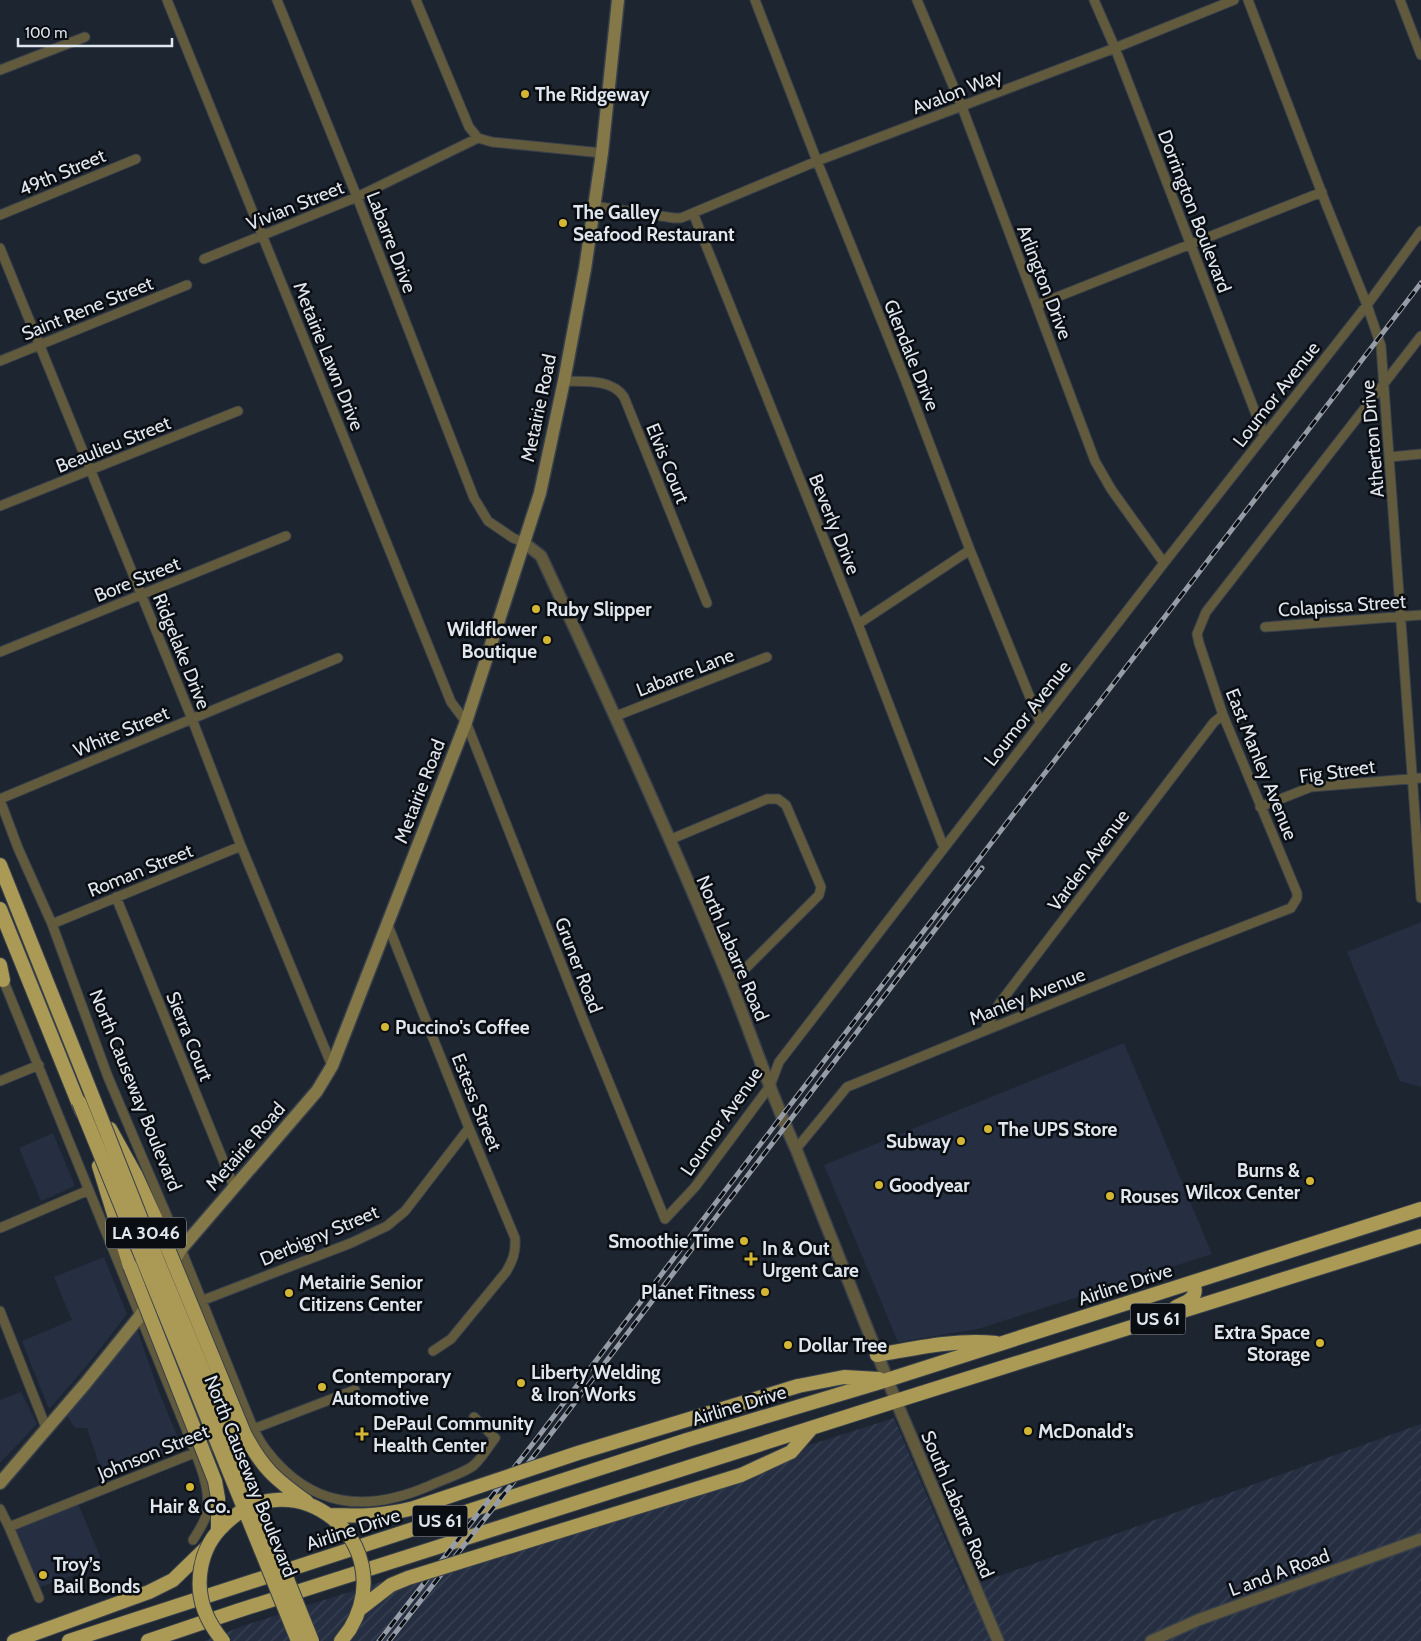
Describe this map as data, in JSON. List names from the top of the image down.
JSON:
{
  "streets": {
    "highway": [
      "North Causeway Boulevard",
      "LA 3046",
      "Airline Drive",
      "US 61"
    ],
    "main road": ["Metairie Road"],
    "street": [
      "Avalon Way",
      "49th Street",
      "Vivian Street",
      "Dorrington Boulevard",
      "Labarre Drive",
      "Arlington Drive",
      "Saint Rene Street",
      "Glendale Drive",
      "Metairie Lawn Drive",
      "Loumor Avenue",
      "Atherton Drive",
      "Beaulieu Street",
      "Elvis Court",
      "Beverly Drive",
      "Bore Street",
      "Colapissa Street",
      "Ridgelake Drive",
      "Labarre Lane",
      "White Street",
      "East Manley Avenue",
      "Fig Street",
      "Varden Avenue",
      "Roman Street",
      "North Labarre Road",
      "Gruner Road",
      "Manley Avenue",
      "Sierra Court",
      "Estess Street",
      "Derbigny Street",
      "Johnson Street",
      "South Labarre Road",
      "L and A Road"
    ]
  },
  "crossings": [
    ["Avalon Way", "Dorrington Boulevard"],
    ["Avalon Way", "Arlington Drive"],
    ["Avalon Way", "Glendale Drive"],
    ["Avalon Way", "Metairie Road"],
    ["Avalon Way", "Beverly Drive"],
    ["Vivian Street", "Labarre Drive"],
    ["Vivian Street", "Metairie Lawn Drive"],
    ["Dorrington Boulevard", "Loumor Avenue"],
    ["Labarre Drive", "Metairie Road"],
    ["Labarre Drive", "North Labarre Road"],
    ["Arlington Drive", "Loumor Avenue"],
    ["Saint Rene Street", "Ridgelake Drive"],
    ["Glendale Drive", "Loumor Avenue"],
    ["Metairie Lawn Drive", "Metairie Road"],
    ["Metairie Lawn Drive", "Gruner Road"],
    ["Loumor Avenue", "Atherton Drive"],
    ["Loumor Avenue", "Beverly Drive"],
    ["Loumor Avenue", "North Labarre Road"],
    ["Loumor Avenue", "Gruner Road"],
    ["Metairie Road", "Elvis Court"],
    ["Metairie Road", "Ridgelake Drive"],
    ["Metairie Road", "North Labarre Road"],
    ["Metairie Road", "Gruner Road"],
    ["Metairie Road", "Sierra Court"],
    ["Metairie Road", "North Causeway Boulevard"],
    ["Metairie Road", "Estess Street"],
    ["Atherton Drive", "Colapissa Street"],
    ["Atherton Drive", "East Manley Avenue"],
    ["Atherton Drive", "Fig Street"],
    ["Beaulieu Street", "Ridgelake Drive"],
    ["Bore Street", "Ridgelake Drive"],
    ["Ridgelake Drive", "White Street"],
    ["Ridgelake Drive", "Roman Street"],
    ["Labarre Lane", "North Labarre Road"],
    ["White Street", "North Causeway Boulevard"],
    ["East Manley Avenue", "Fig Street"],
    ["East Manley Avenue", "Varden Avenue"],
    ["East Manley Avenue", "Manley Avenue"],
    ["Varden Avenue", "Manley Avenue"],
    ["Roman Street", "Sierra Court"],
    ["Roman Street", "North Causeway Boulevard"],
    ["North Labarre Road", "Manley Avenue"],
    ["North Labarre Road", "Airline Drive"],
    ["North Labarre Road", "South Labarre Road"],
    ["North Causeway Boulevard", "Derbigny Street"],
    ["North Causeway Boulevard", "Johnson Street"],
    ["Estess Street", "Derbigny Street"],
    ["Airline Drive", "South Labarre Road"],
    ["US 61", "South Labarre Road"]
  ],
  "places": {
    "other": [
      "The Ridgeway",
      "The Galley Seafood Restaurant",
      "Ruby Slipper",
      "Wildflower Boutique",
      "Puccino's Coffee",
      "The UPS Store",
      "Subway",
      "Burns & Wilcox Center",
      "Goodyear",
      "Rouses",
      "Smoothie Time",
      "Planet Fitness",
      "Metairie Senior Citizens Center",
      "Extra Space Storage",
      "Dollar Tree",
      "Liberty Welding & Iron Works",
      "Contemporary Automotive",
      "McDonald's",
      "Hair & Co.",
      "Troy’s Bail Bonds"
    ],
    "health": ["In & Out Urgent Care", "DePaul Community Health Center"]
  },
  "scale_bar": "100 m"
}
